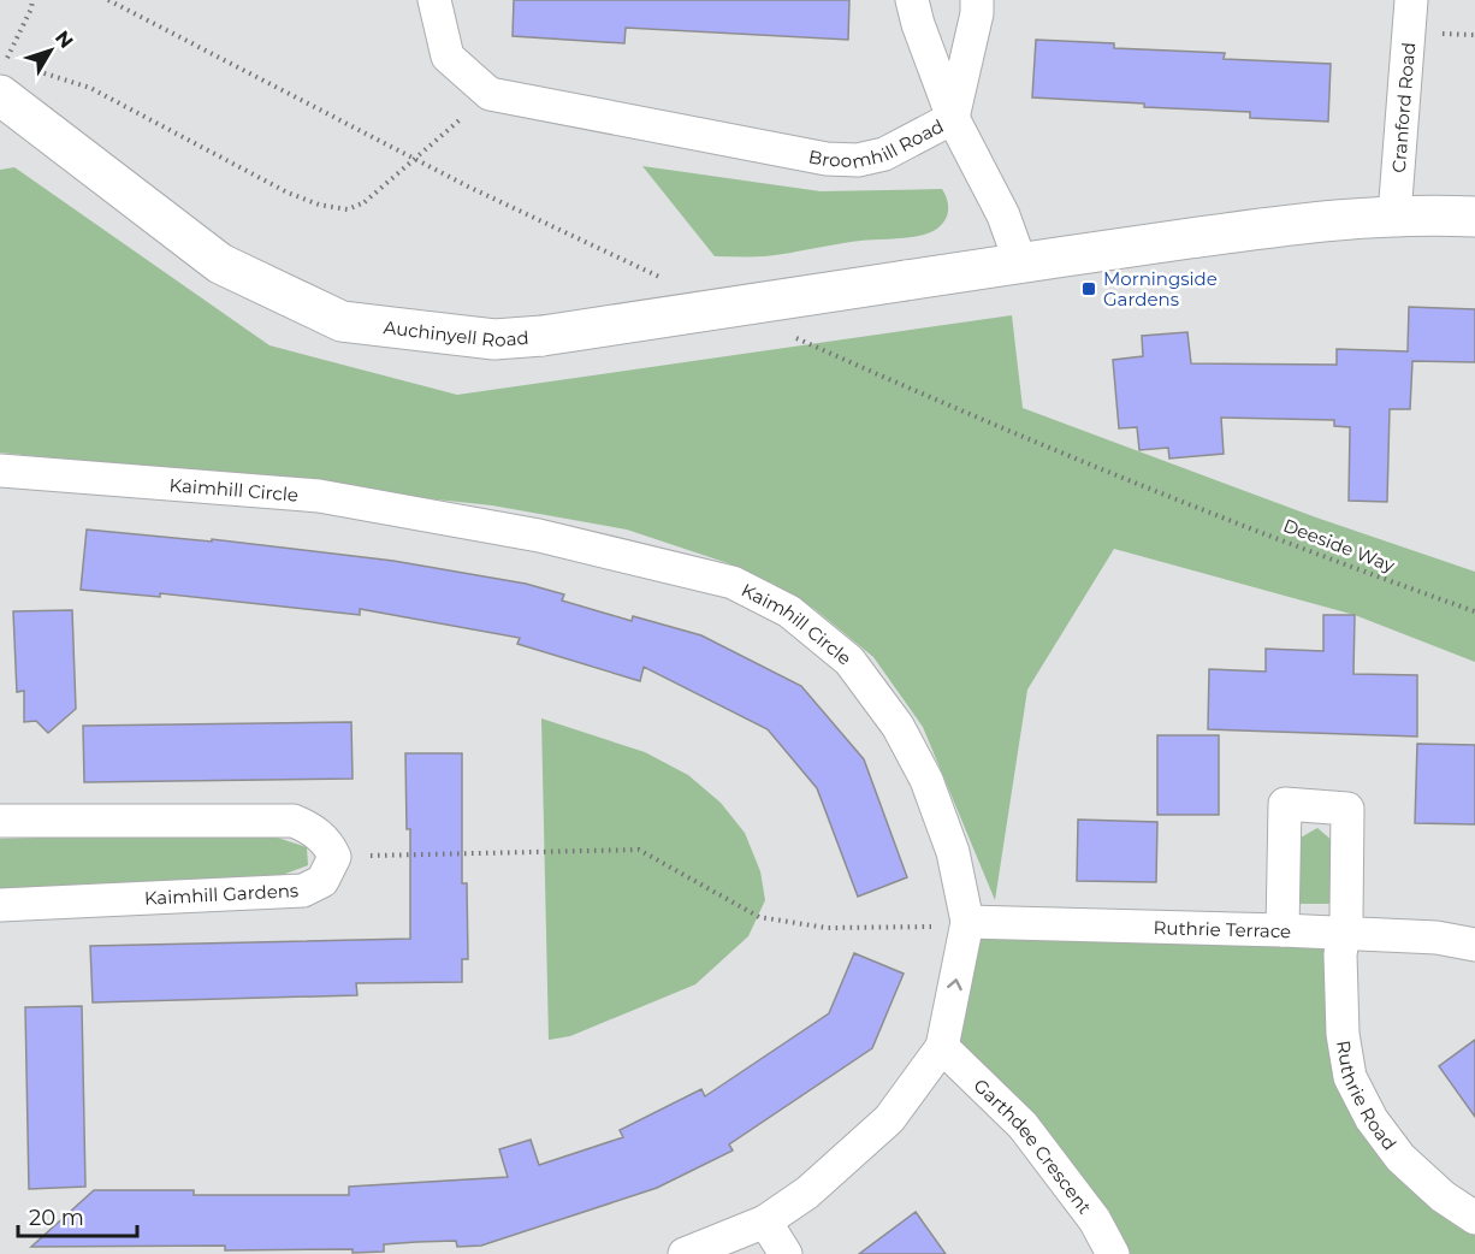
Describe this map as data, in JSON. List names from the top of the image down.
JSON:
{
  "streets": {
    "street": [
      "Cranford Road",
      "Broomhill Road",
      "Auchinyell Road",
      "Kaimhill Circle",
      "Kaimhill Gardens",
      "Ruthrie Terrace",
      "Ruthrie Road",
      "Garthdee Crescent"
    ],
    "path": ["Deeside Way"]
  },
  "crossings": [
    ["Broomhill Road", "Auchinyell Road"],
    ["Kaimhill Circle", "Ruthrie Terrace"],
    ["Kaimhill Circle", "Garthdee Crescent"],
    ["Ruthrie Terrace", "Ruthrie Road"]
  ],
  "places": {
    "transit": ["Morningside Gardens"]
  },
  "scale_bar": "20 m",
  "north": "top right"
}
